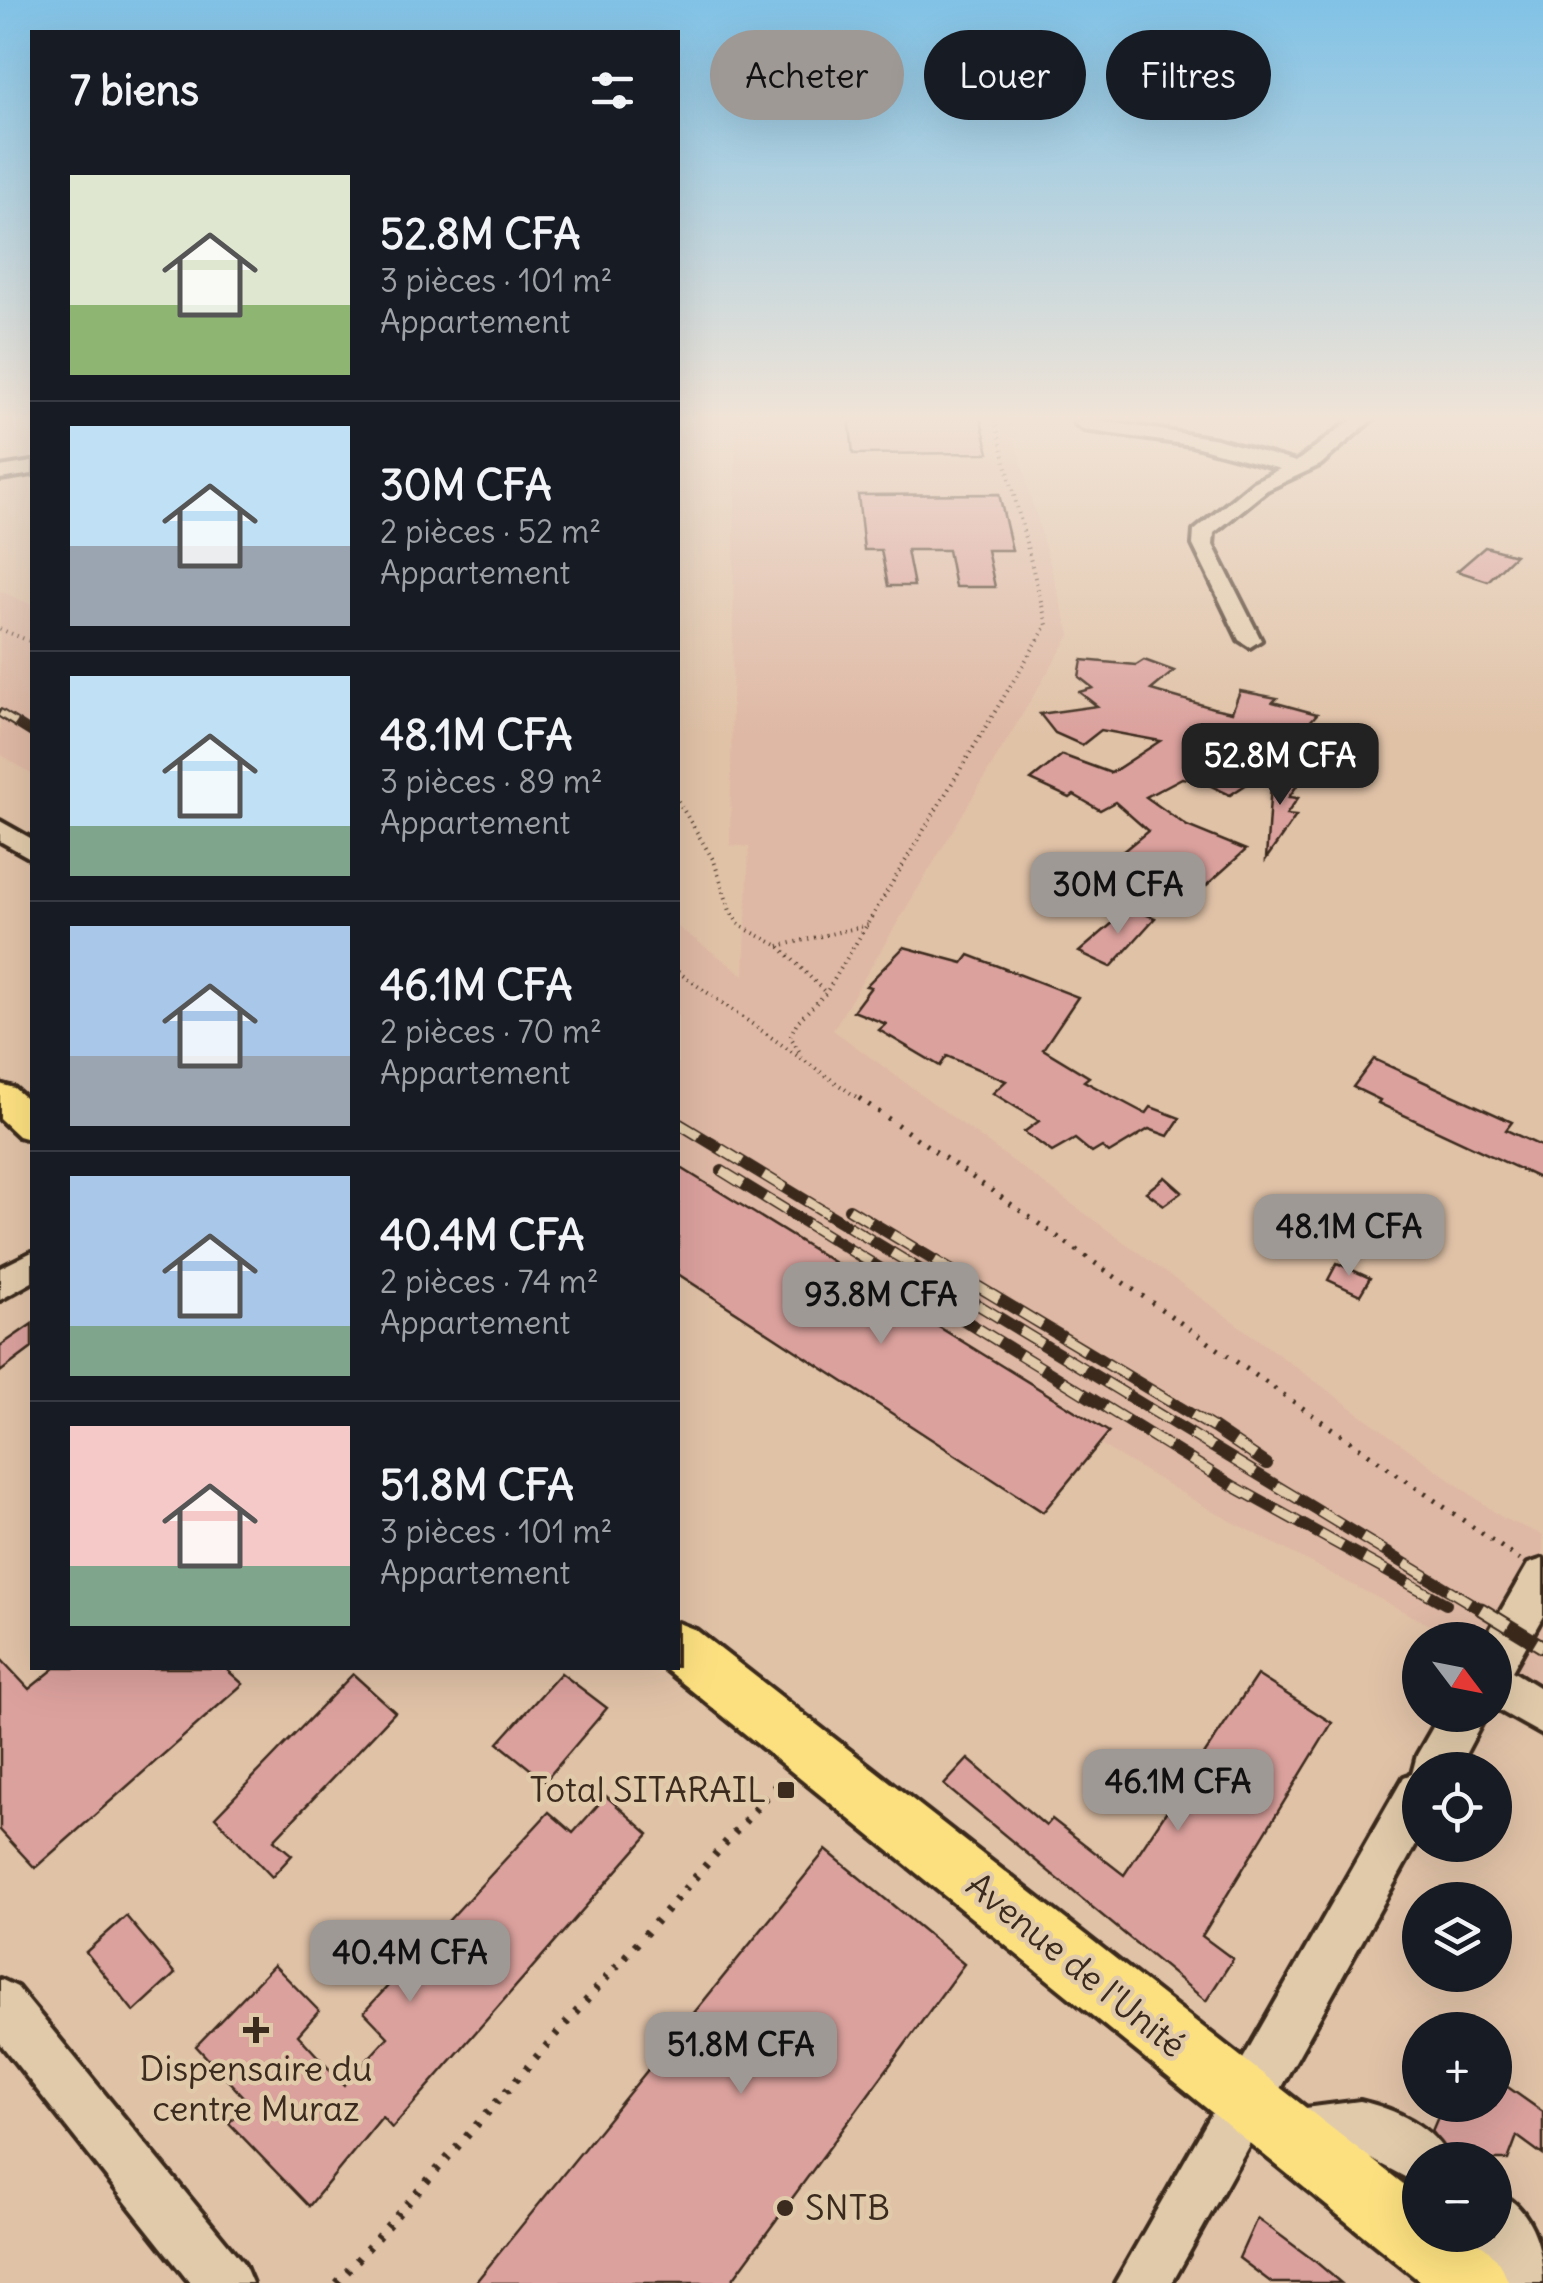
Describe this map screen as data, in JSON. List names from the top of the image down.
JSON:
{
  "streets": {
    "main road": ["Avenue de l'Unité"]
  },
  "places": {
    "transit": ["Total SITARAIL"],
    "health": ["Dispensaire du centre Muraz"],
    "other": ["SNTB"]
  },
  "north": "bottom right",
  "page": {
    "chip": ["Acheter", "Louer", "Filtres"],
    "heading": "7 biens",
    "list": [
      {
        "name": "52.8M CFA",
        "note": "3 pièces · 101 m² · Appartement"
      },
      {
        "name": "30M CFA",
        "note": "2 pièces · 52 m² · Appartement"
      },
      {
        "name": "48.1M CFA",
        "note": "3 pièces · 89 m² · Appartement"
      },
      {
        "name": "46.1M CFA",
        "note": "2 pièces · 70 m² · Appartement"
      },
      {
        "name": "40.4M CFA",
        "note": "2 pièces · 74 m² · Appartement"
      },
      {
        "name": "51.8M CFA",
        "note": "3 pièces · 101 m² · Appartement"
      }
    ],
    "price": [
      "52.8M CFA",
      "30M CFA",
      "48.1M CFA",
      "93.8M CFA",
      "46.1M CFA",
      "40.4M CFA",
      "51.8M CFA"
    ],
    "map_buttons": ["+", "−"]
  }
}
